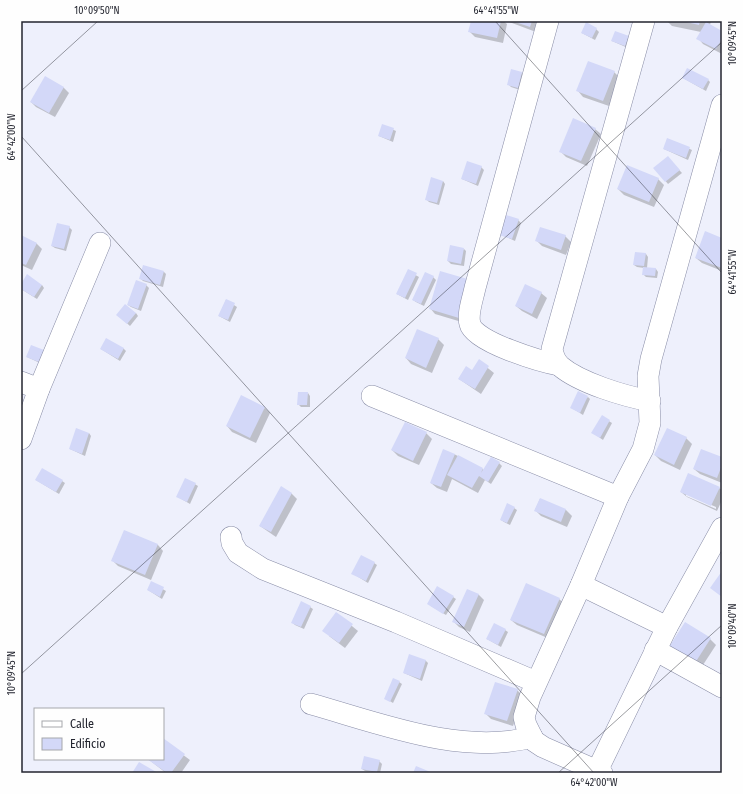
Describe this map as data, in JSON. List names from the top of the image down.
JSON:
{
  "legend": ["Calle", "Edificio"],
  "coordinates": [
    "10°09'50\"N",
    "64°41'55\"W",
    "10°09'45\"N",
    "64°42'00\"W",
    "10°09'40\"N"
  ]
}
